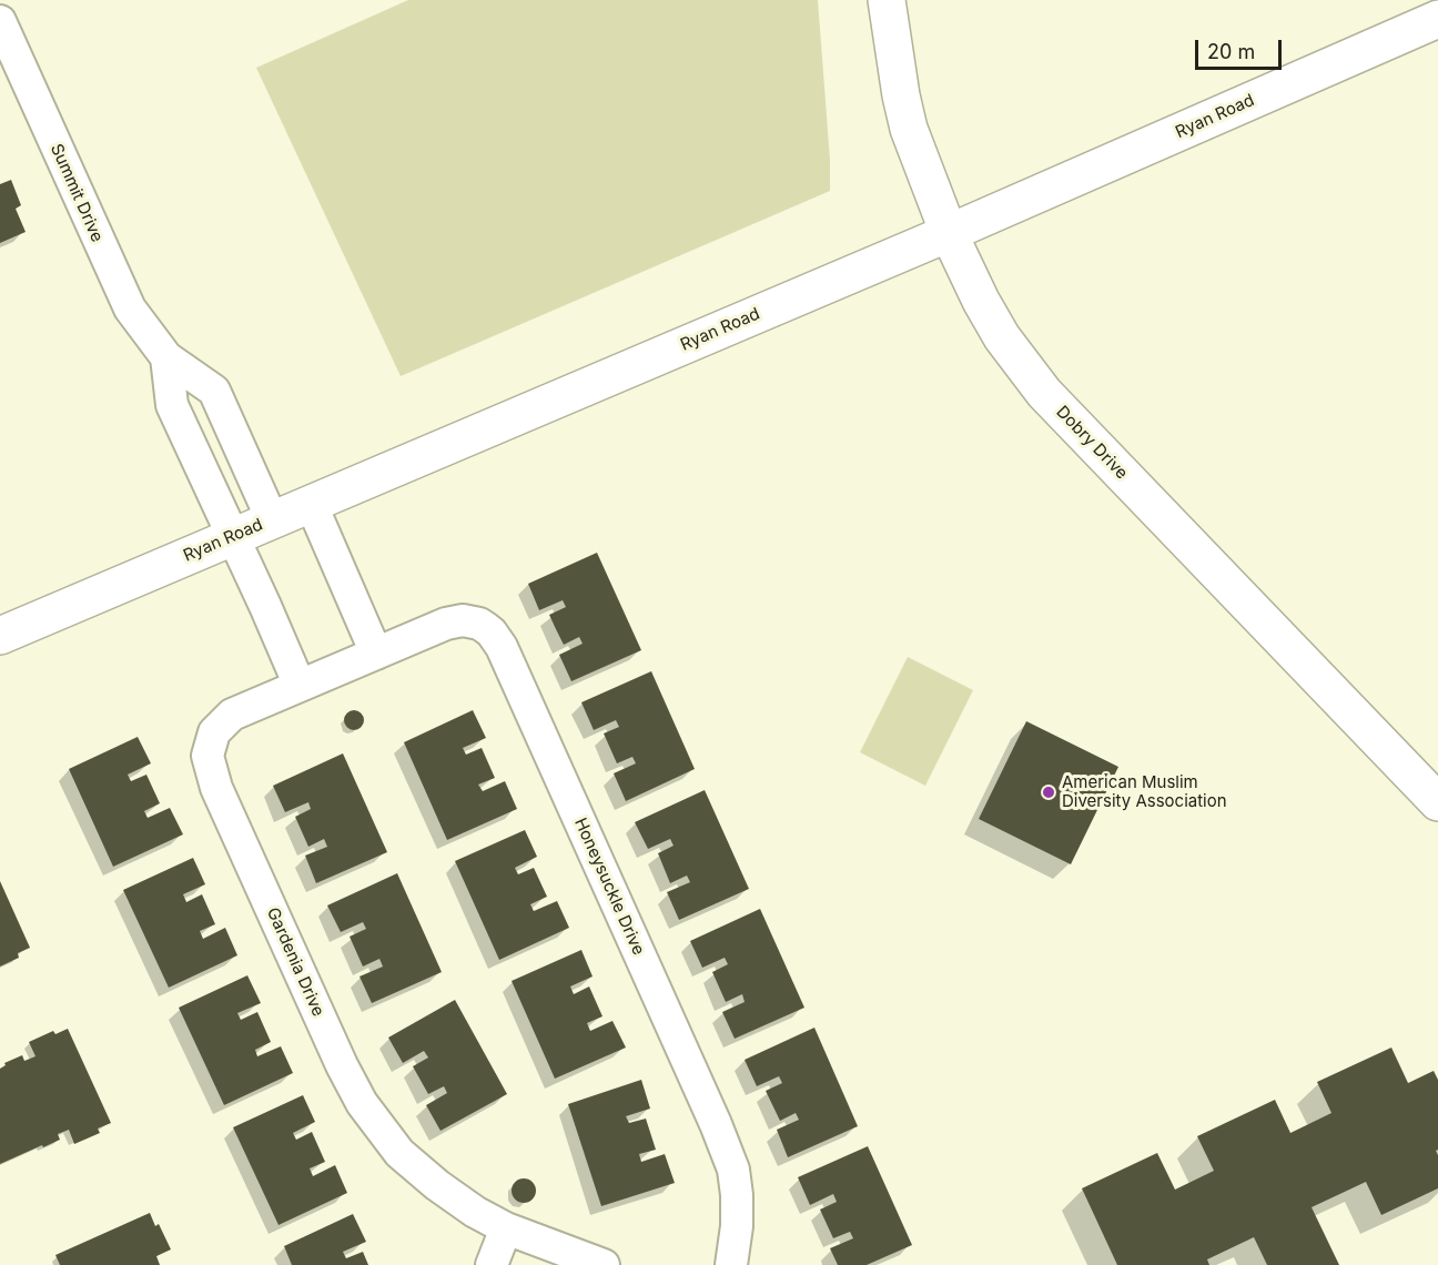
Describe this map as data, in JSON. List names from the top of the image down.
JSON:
{
  "streets": {
    "street": [
      "Ryan Road",
      "Summit Drive",
      "Dobry Drive",
      "Honeysuckle Drive",
      "Gardenia Drive"
    ]
  },
  "crossings": [
    ["Ryan Road", "Summit Drive"],
    ["Ryan Road", "Dobry Drive"],
    ["Honeysuckle Drive", "Gardenia Drive"]
  ],
  "places": ["American Muslim Diversity Association"],
  "scale_bar": "20 m"
}
